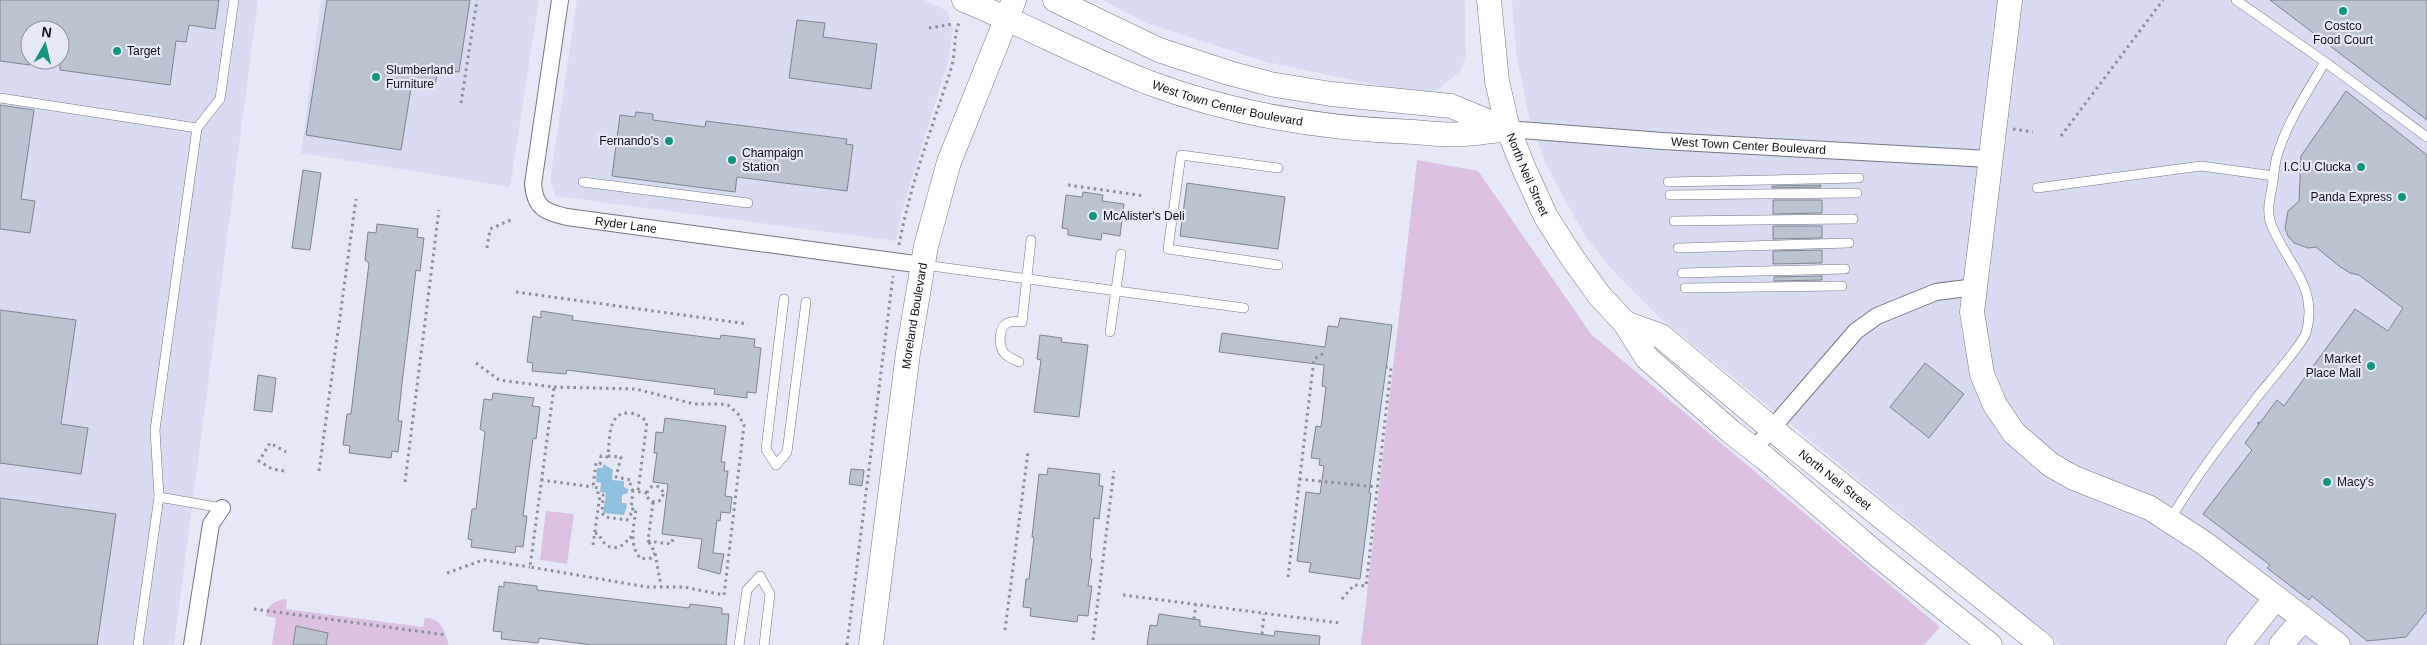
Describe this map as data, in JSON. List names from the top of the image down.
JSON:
{
  "streets": {
    "main road": ["West Town Center Boulevard", "North Neil Street", "Moreland Boulevard"],
    "street": ["Ryder Lane"]
  },
  "crossings": [
    ["West Town Center Boulevard", "North Neil Street"],
    ["West Town Center Boulevard", "Moreland Boulevard"],
    ["Ryder Lane", "Moreland Boulevard"]
  ],
  "places": [
    "Costco Food Court",
    "Target",
    "Slumberland Furniture",
    "Fernando's",
    "Champaign Station",
    "I.C.U Clucka",
    "Panda Express",
    "McAlister's Deli",
    "Market Place Mall",
    "Macy's"
  ],
  "north": "top"
}
